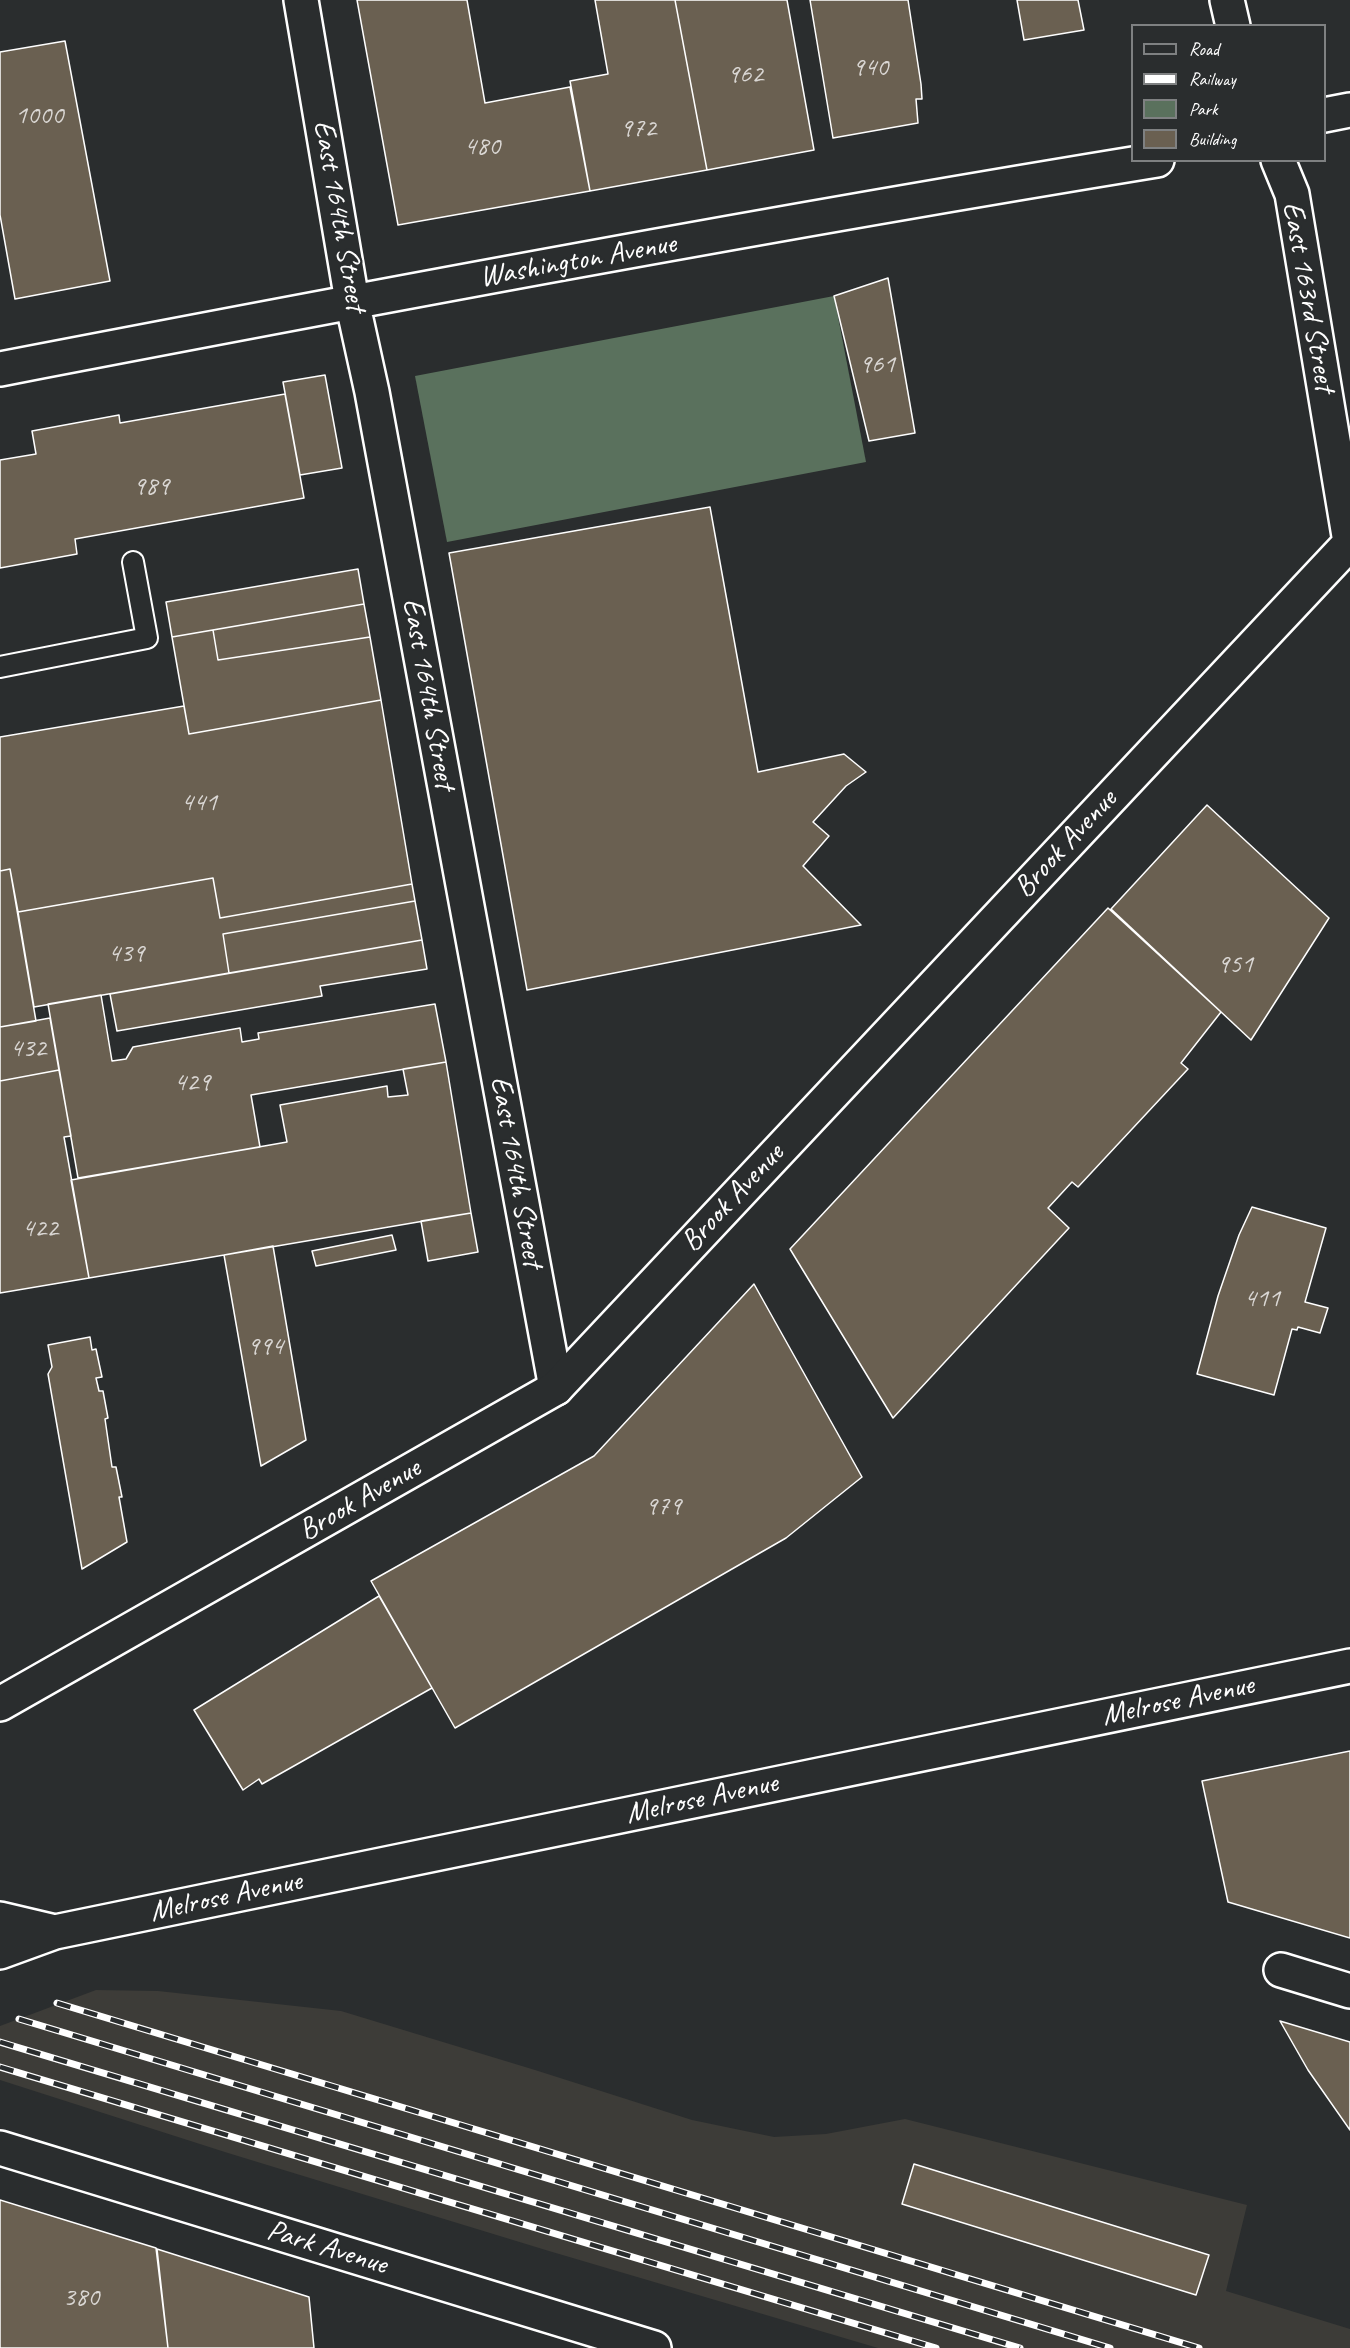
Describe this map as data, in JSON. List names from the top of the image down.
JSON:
{
  "streets": {
    "main road": [
      "East 164th Street",
      "Washington Avenue",
      "East 163rd Street",
      "Brook Avenue",
      "Melrose Avenue",
      "Park Avenue"
    ]
  },
  "crossings": [
    ["East 164th Street", "Washington Avenue"],
    ["East 164th Street", "Brook Avenue"],
    ["East 163rd Street", "Brook Avenue"]
  ],
  "house_numbers": [
    "940",
    "962",
    "1000",
    "972",
    "480",
    "961",
    "989",
    "441",
    "439",
    "951",
    "432",
    "429",
    "422",
    "411",
    "994",
    "979",
    "380"
  ],
  "legend": [
    "Road",
    "Railway",
    "Park",
    "Building"
  ]
}
